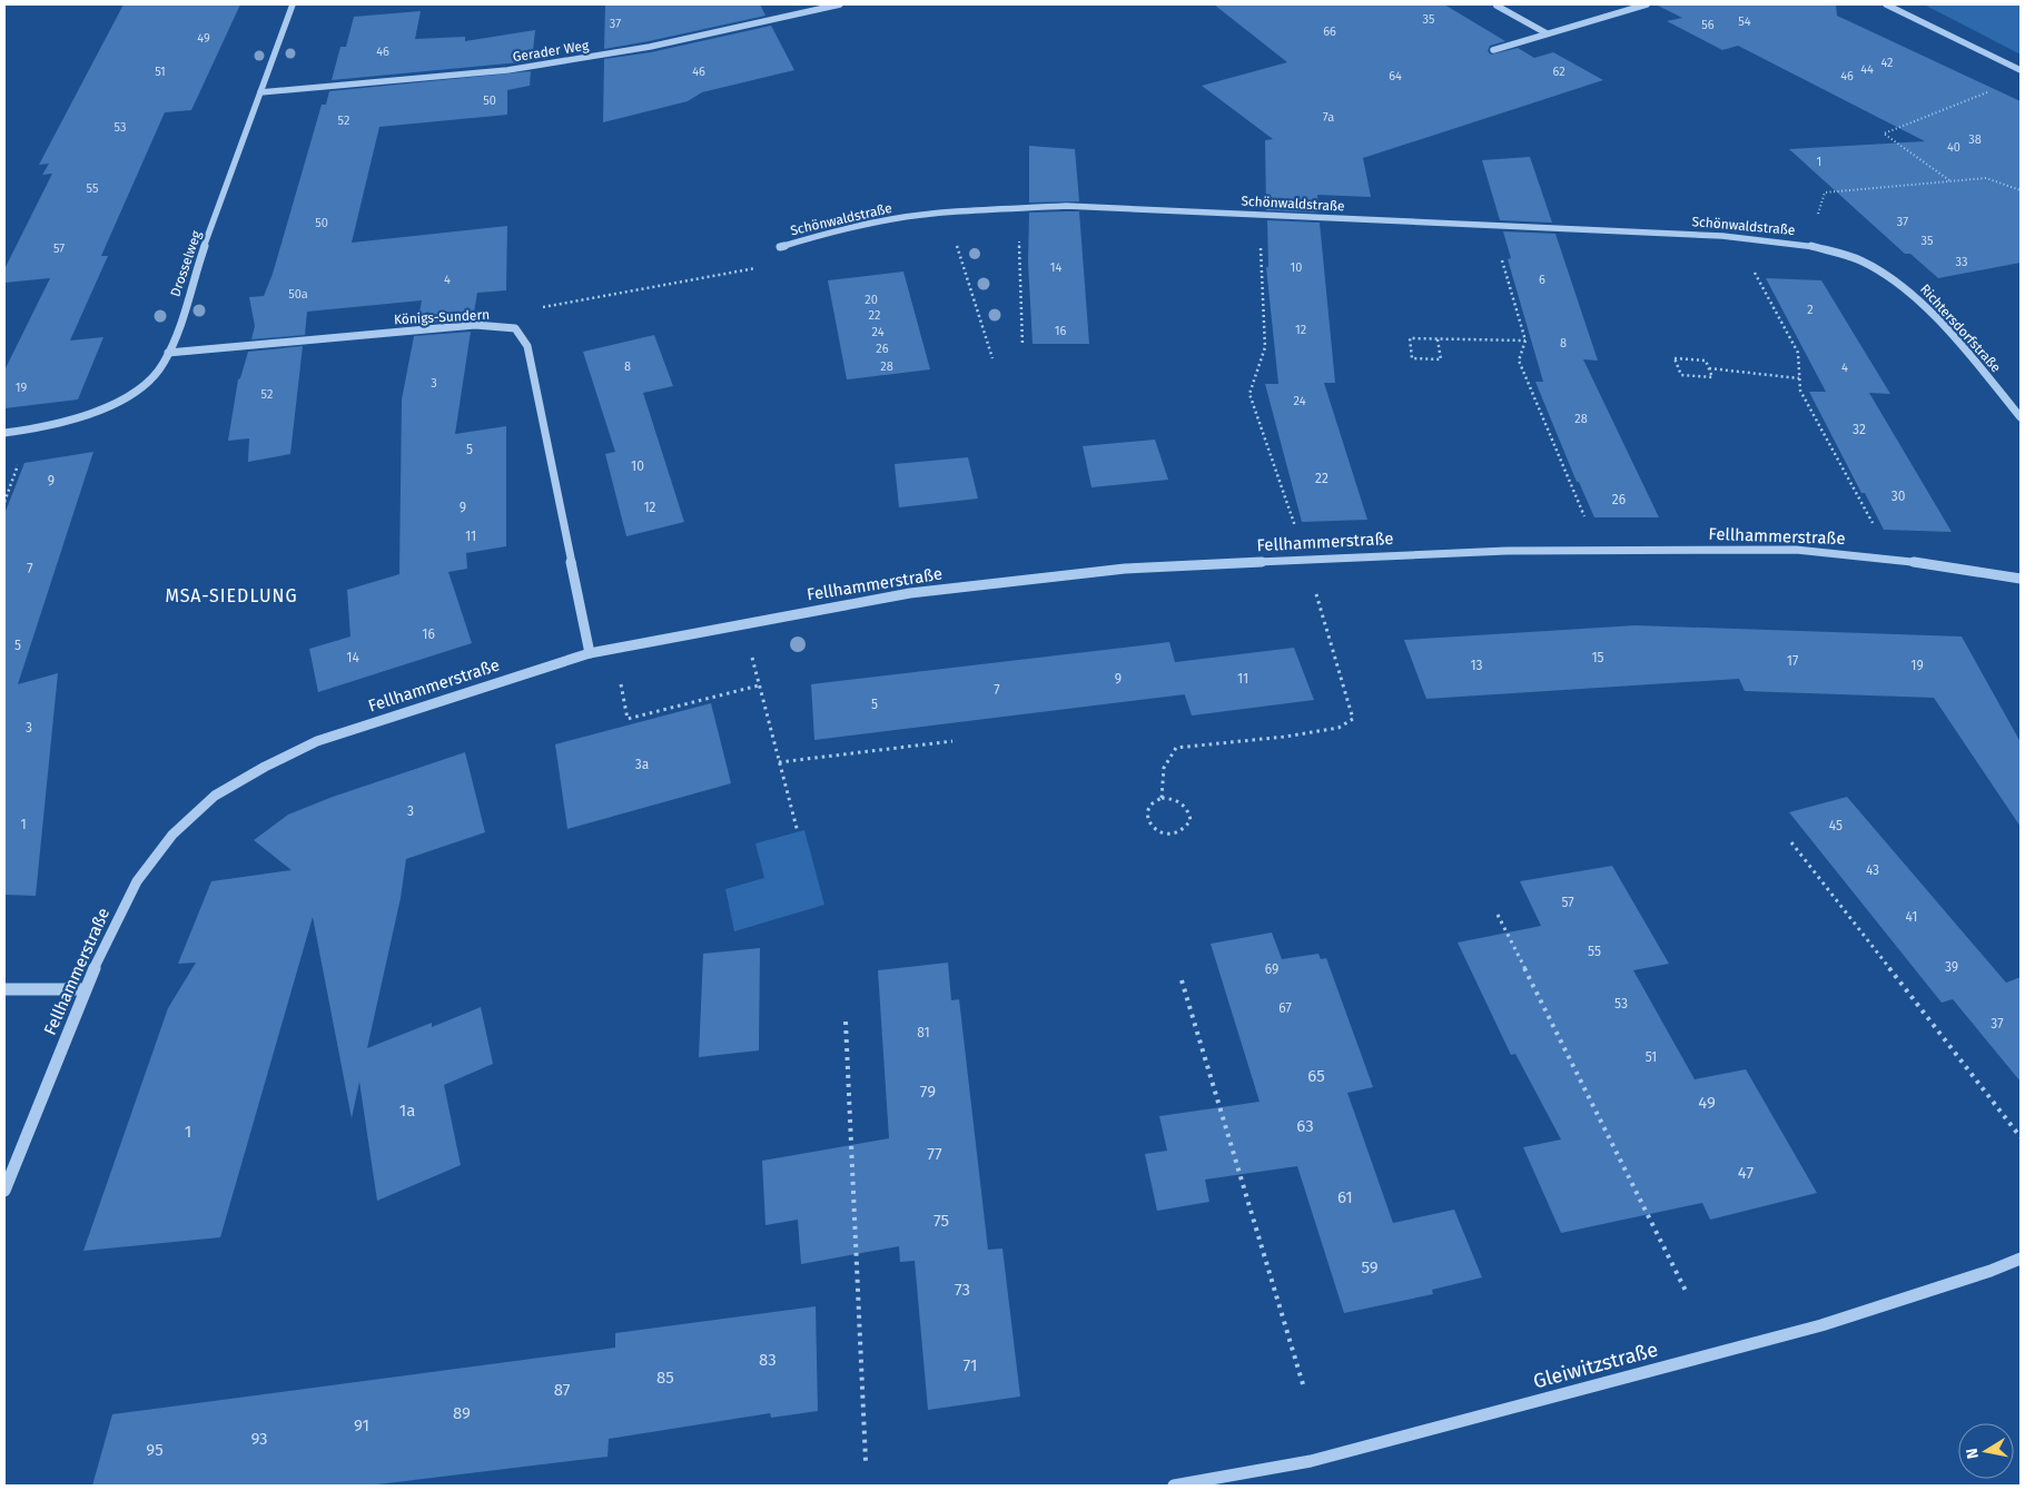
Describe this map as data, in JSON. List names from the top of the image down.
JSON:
{
  "streets": {
    "street": [
      "Gerader Weg",
      "Schönwaldstraße",
      "Drosselweg",
      "Königs-Sundern",
      "Richtersdorfstraße",
      "Fellhammerstraße",
      "Gleiwitzstraße"
    ]
  },
  "crossings": [
    ["Gerader Weg", "Drosselweg"],
    ["Schönwaldstraße", "Richtersdorfstraße"],
    ["Drosselweg", "Königs-Sundern"],
    ["Königs-Sundern", "Fellhammerstraße"]
  ],
  "districts": ["MSA-SIEDLUNG"],
  "house_numbers": [
    "35",
    "54",
    "37",
    "56",
    "66",
    "49",
    "46",
    "42",
    "44",
    "51",
    "46",
    "62",
    "64",
    "46",
    "50",
    "7a",
    "52",
    "53",
    "38",
    "40",
    "1",
    "55",
    "37",
    "50",
    "35",
    "57",
    "33",
    "14",
    "10",
    "4",
    "6",
    "50a",
    "20",
    "2",
    "22",
    "12",
    "16",
    "24",
    "8",
    "26",
    "8",
    "28",
    "4",
    "3",
    "19",
    "52",
    "24",
    "28",
    "32",
    "5",
    "10",
    "22",
    "9",
    "30",
    "26",
    "9",
    "12",
    "11",
    "7",
    "16",
    "5",
    "14",
    "15",
    "17",
    "13",
    "19",
    "9",
    "11",
    "7",
    "5",
    "3",
    "3a",
    "3",
    "1",
    "45",
    "43",
    "57",
    "41",
    "55",
    "39",
    "69",
    "53",
    "67",
    "37",
    "81",
    "51",
    "65",
    "79",
    "49",
    "1a",
    "63",
    "1",
    "77",
    "47",
    "61",
    "75",
    "59",
    "73",
    "83",
    "71",
    "85",
    "87",
    "89",
    "91",
    "93",
    "95"
  ],
  "north": "left"
}
